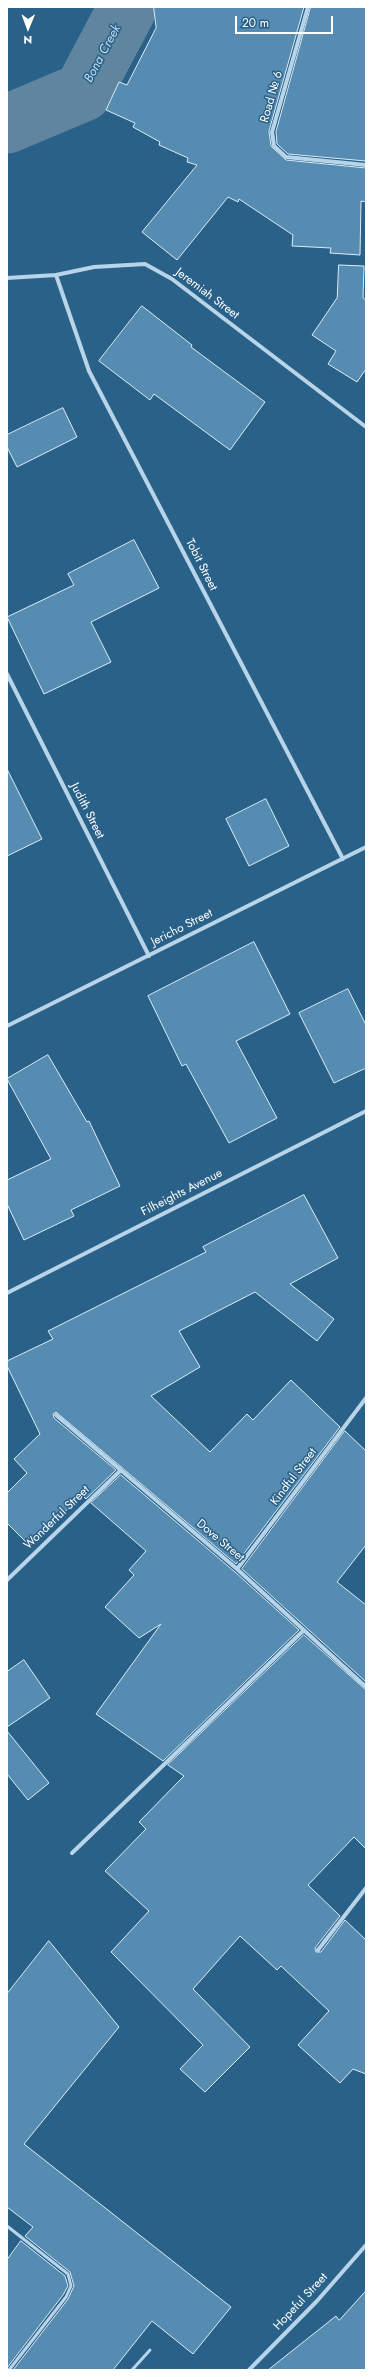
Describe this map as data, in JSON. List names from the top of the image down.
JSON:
{
  "streets": {
    "street": [
      "Road № 6",
      "Jeremiah Street",
      "Tobit Street",
      "Judith Street",
      "Jericho Street",
      "Filheights Avenue",
      "Kindful Street",
      "Wonderful Street",
      "Dove Street",
      "Hopeful Street"
    ]
  },
  "crossings": [
    ["Jeremiah Street", "Tobit Street"],
    ["Tobit Street", "Jericho Street"],
    ["Judith Street", "Jericho Street"],
    ["Kindful Street", "Dove Street"],
    ["Wonderful Street", "Dove Street"]
  ],
  "water": ["Bona Creek"],
  "scale_bar": "20 m",
  "north": "bottom"
}
